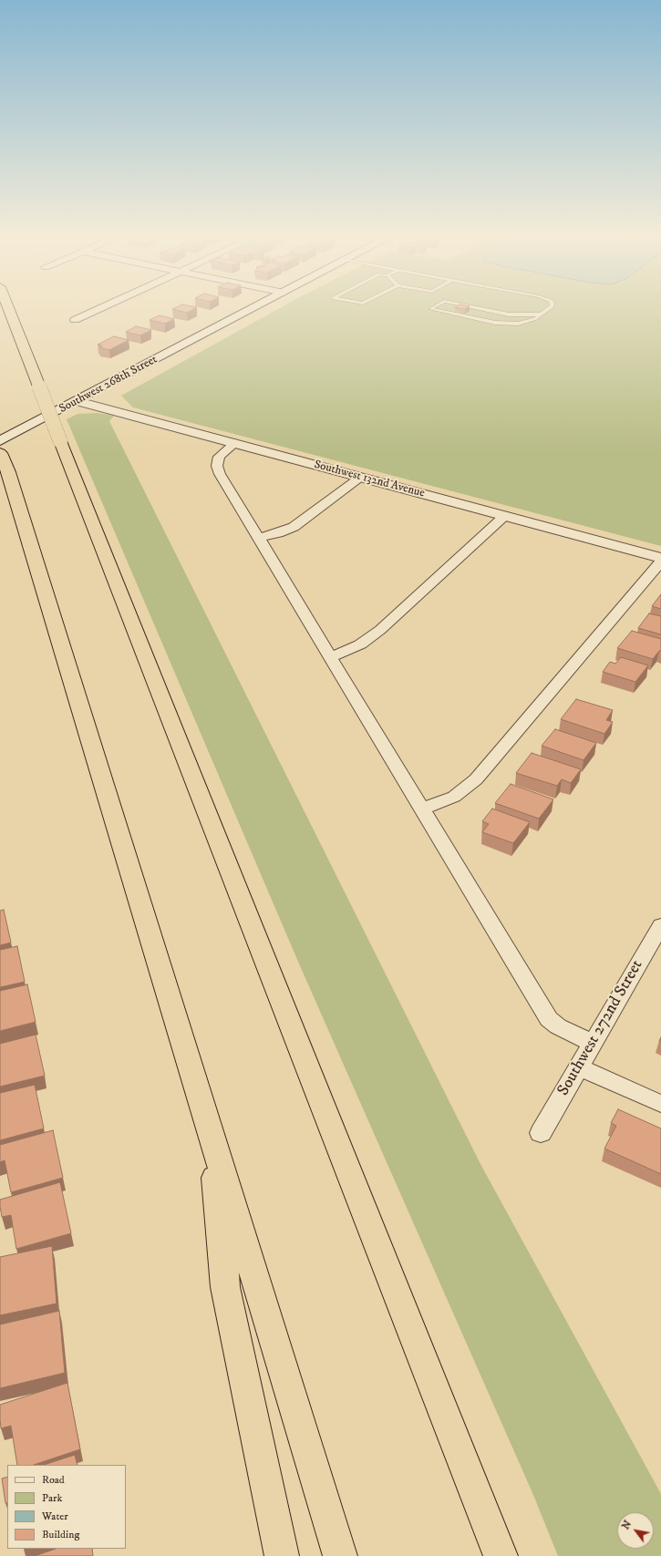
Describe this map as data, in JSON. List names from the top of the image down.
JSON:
{
  "streets": {
    "main road": ["Southwest 268th Street", "Southwest 132nd Avenue"],
    "street": ["Southwest 272nd Street"]
  },
  "crossings": [
    ["Southwest 268th Street", "Southwest 132nd Avenue"]
  ],
  "legend": [
    "Road",
    "Park",
    "Water",
    "Building"
  ],
  "north": "top left"
}
